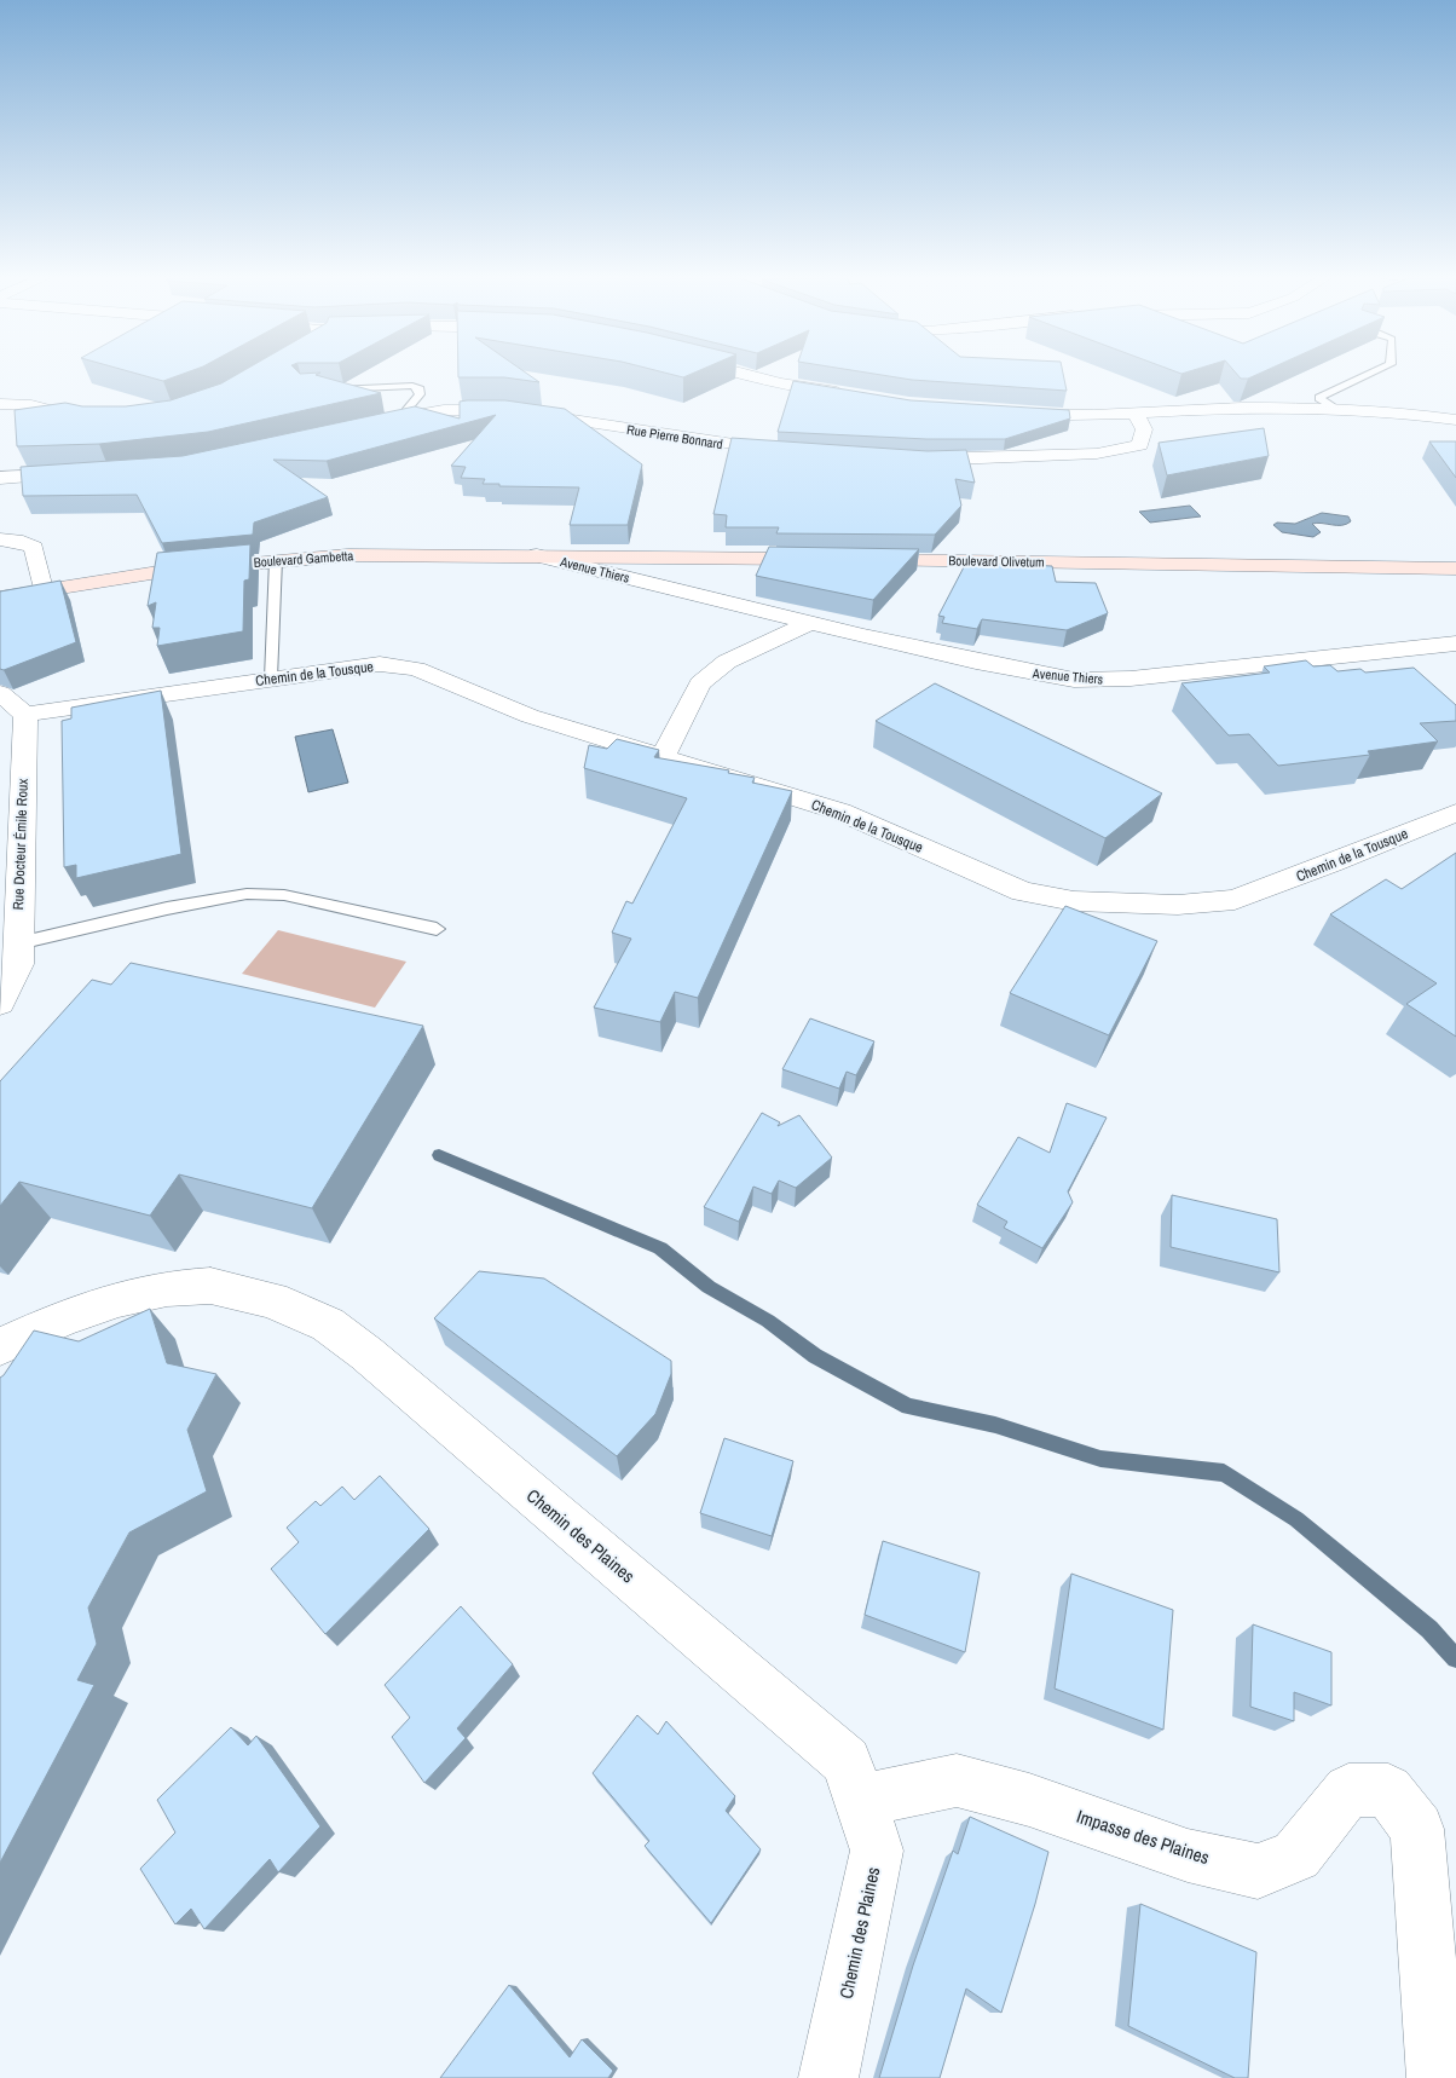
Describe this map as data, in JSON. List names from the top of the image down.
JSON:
{
  "streets": {
    "main road": ["Boulevard Gambetta", "Boulevard Olivetum"],
    "street": [
      "Rue Pierre Bonnard",
      "Avenue Thiers",
      "Chemin de la Tousque",
      "Rue Docteur Émile Roux",
      "Chemin des Plaines",
      "Impasse des Plaines"
    ]
  },
  "crossings": [
    ["Boulevard Gambetta", "Avenue Thiers"],
    ["Chemin de la Tousque", "Rue Docteur Émile Roux"],
    ["Chemin des Plaines", "Impasse des Plaines"]
  ]
}
